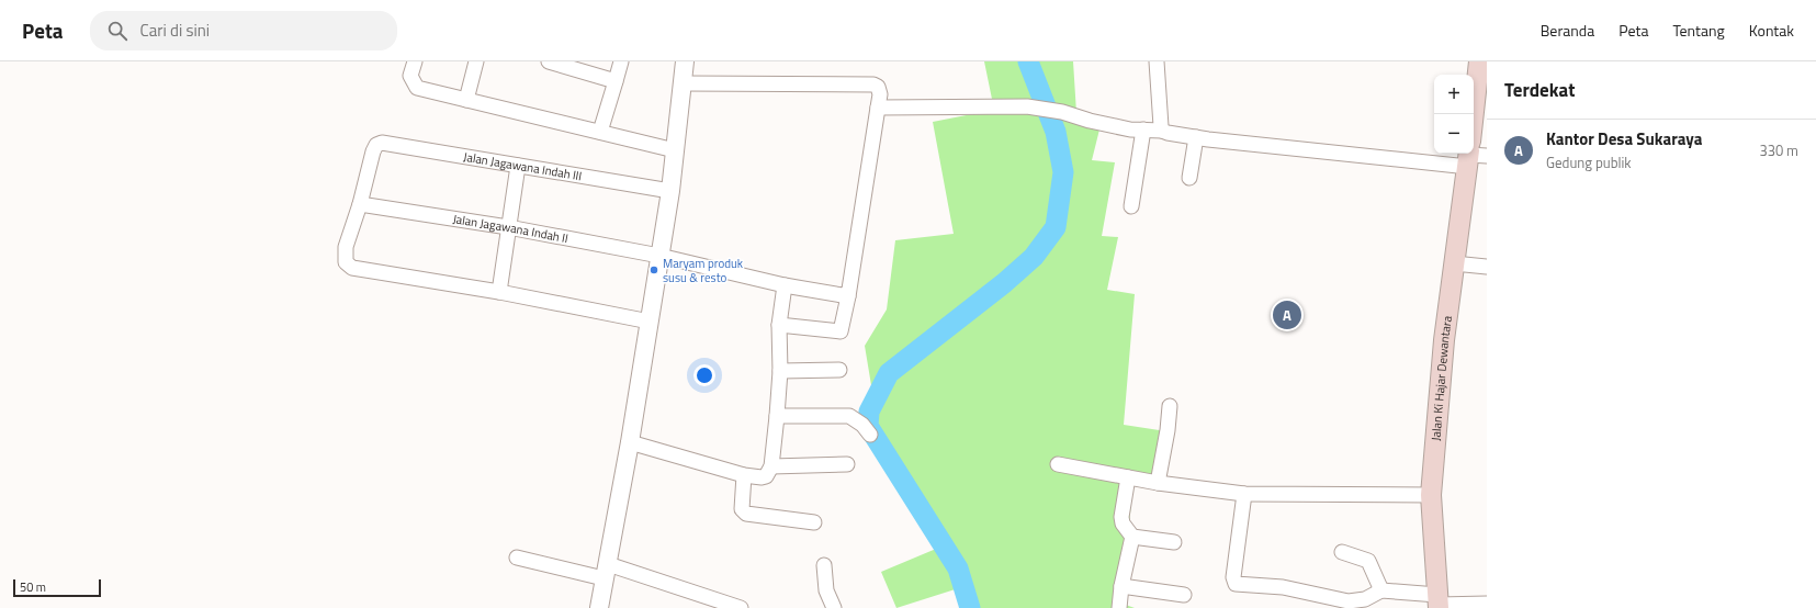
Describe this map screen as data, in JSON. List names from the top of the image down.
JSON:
{
  "streets": {
    "main road": ["Jalan Ki Hajar Dewantara"],
    "street": ["Jalan Jagawana Indah III", "Jalan Jagawana Indah II"]
  },
  "crossings": [
    ["Jalan Jagawana Indah III", "Jalan Jagawana Indah II"]
  ],
  "places": ["Maryam produk susu & resto"],
  "scale_bar": "50 m",
  "page": {
    "header": "Peta",
    "search": "Cari di sini",
    "nav": [
      "Beranda",
      "Peta",
      "Tentang",
      "Kontak"
    ],
    "heading": "Terdekat",
    "map_buttons": ["+", "−"],
    "list": [
      {
        "mark": "A",
        "name": "Kantor Desa Sukaraya",
        "note": "Gedung publik",
        "value": "330 m"
      }
    ],
    "pins": "A",
    "scale": "50 m"
  }
}
